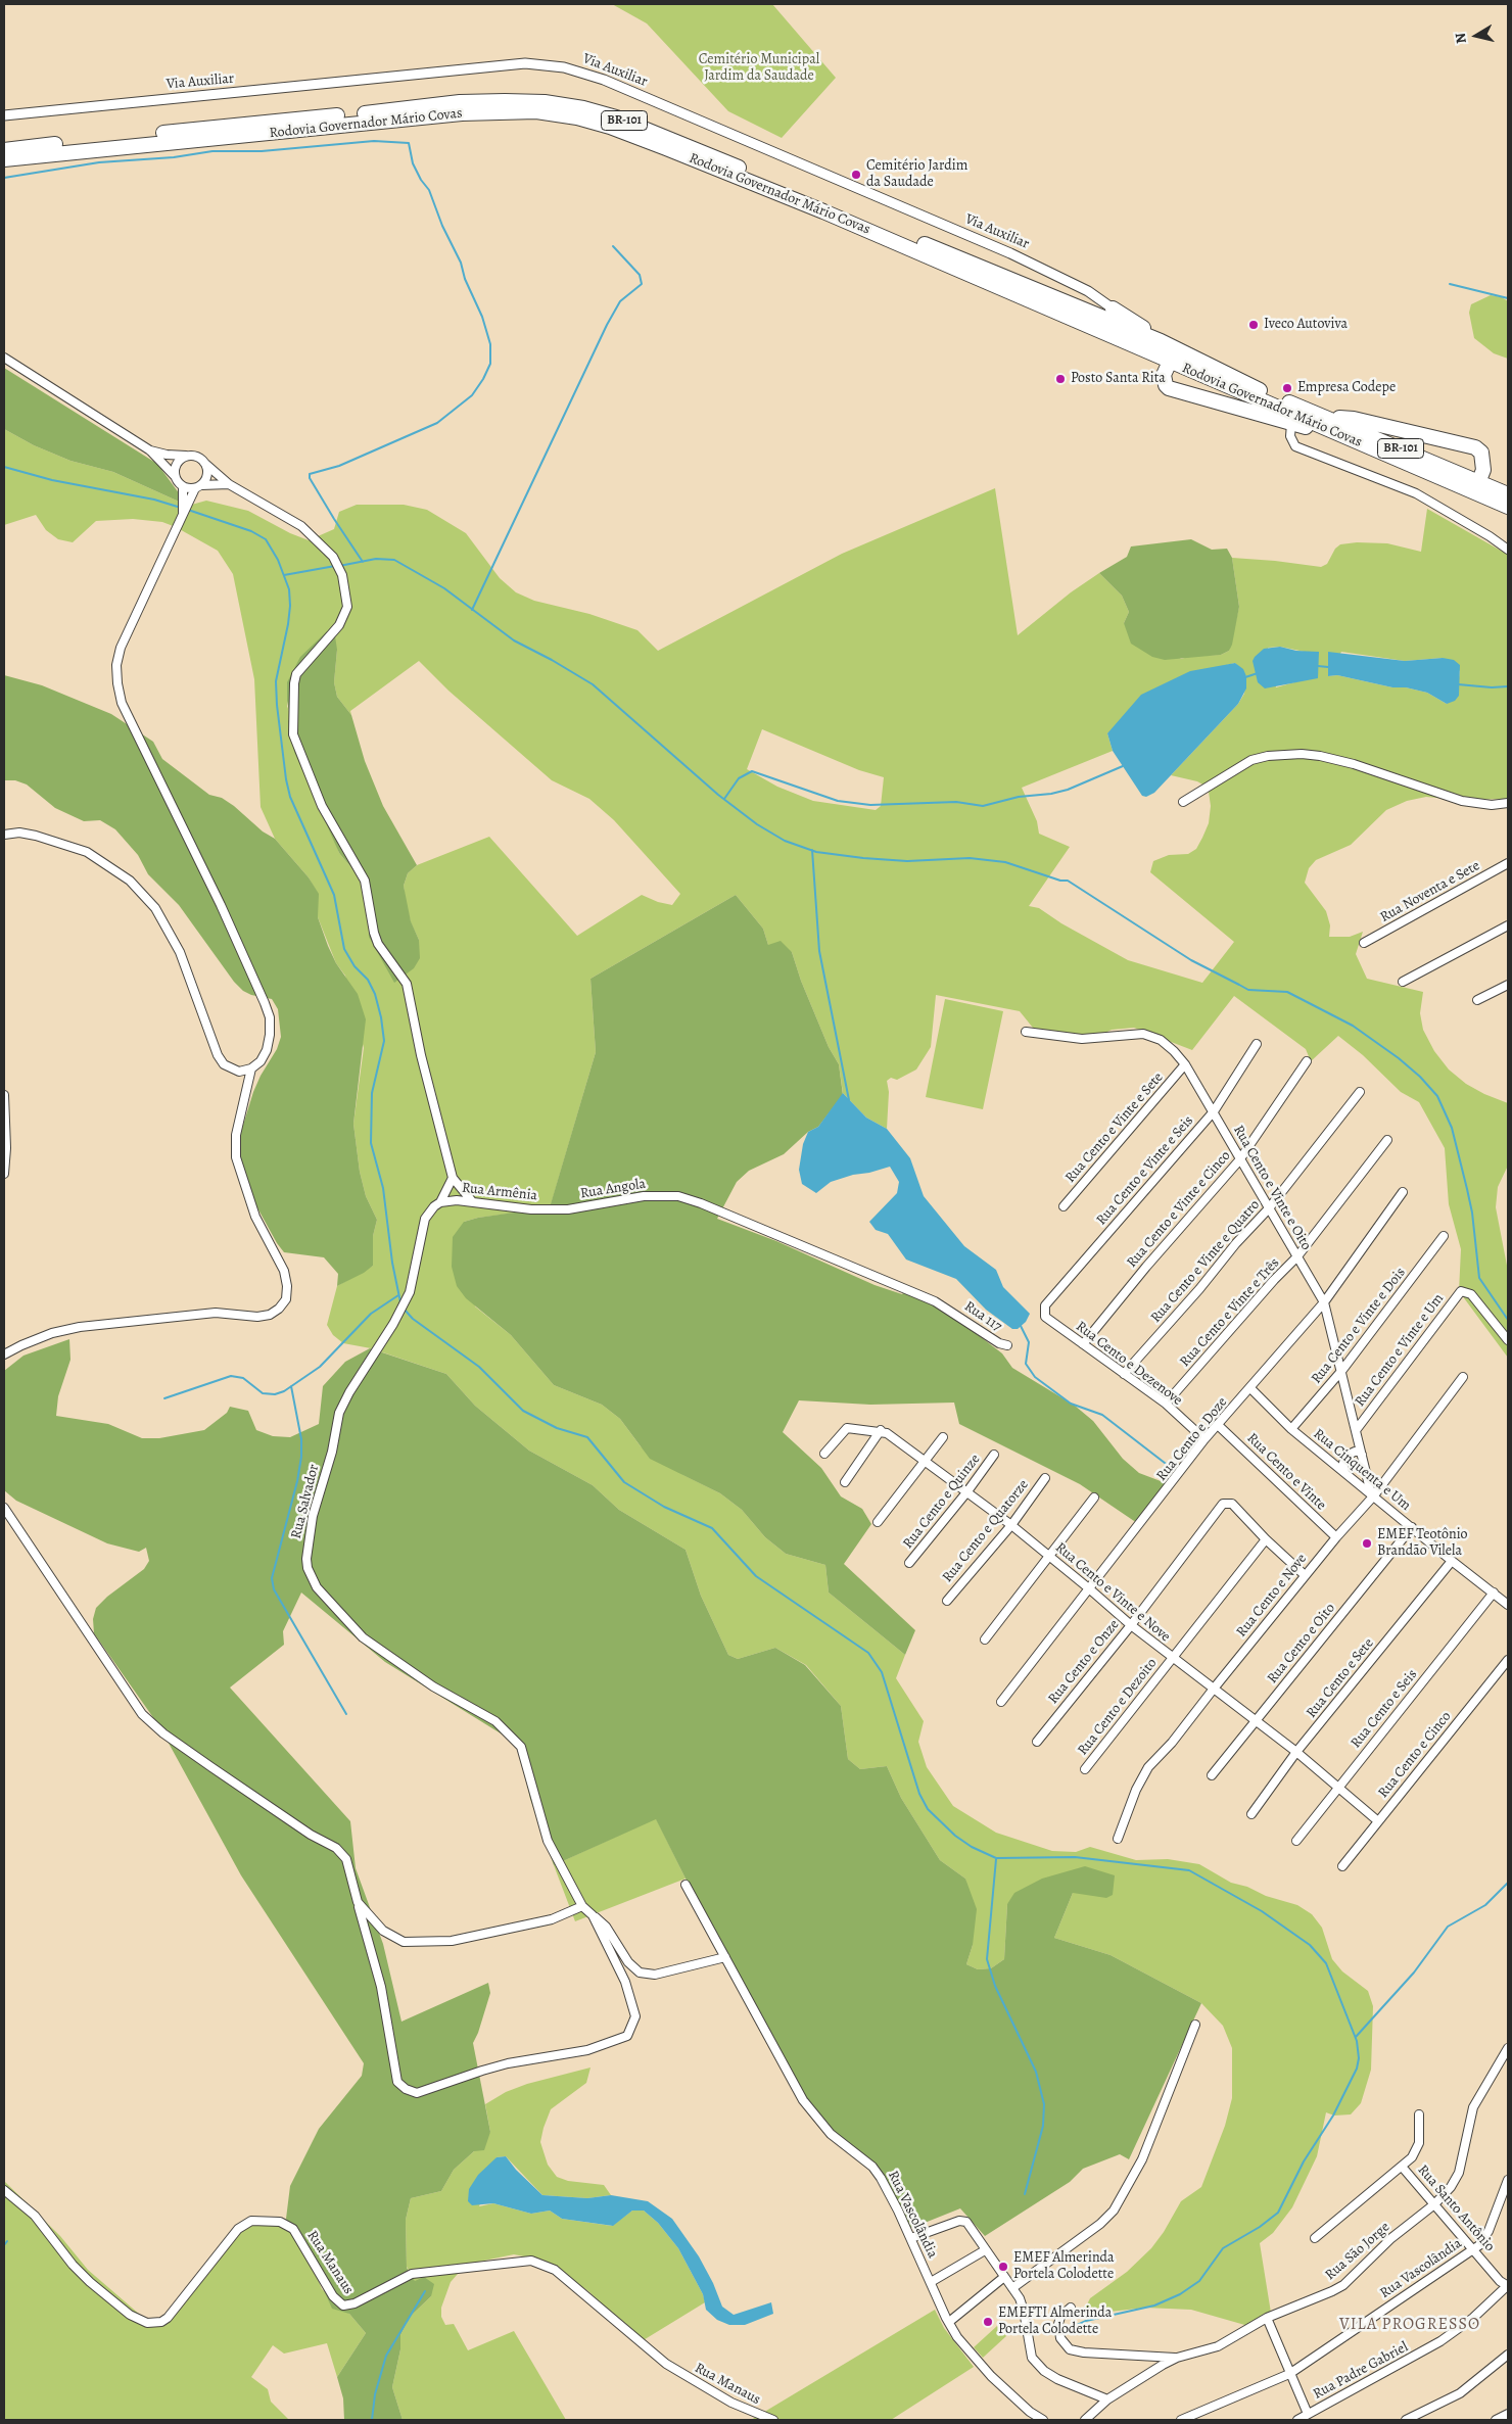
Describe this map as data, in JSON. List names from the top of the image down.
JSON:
{
  "streets": {
    "highway": ["BR-101", "Rodovia Governador Mário Covas"],
    "street": [
      "Via Auxiliar",
      "Rua Noventa e Sete",
      "Rua Cento e Vinte e Sete",
      "Rua Cento e Vinte e Seis",
      "Rua Cento e Vinte e Oito",
      "Rua Angola",
      "Rua Armênia",
      "Rua Cento e Vinte e Cinco",
      "Rua Cento e Vinte e Quatro",
      "Rua Cento e Vinte e Três",
      "Rua 117",
      "Rua Cento e Vinte e Dois",
      "Rua Cento e Vinte e Um",
      "Rua Cento e Dezenove",
      "Rua Cento e Doze",
      "Rua Cinquenta e Um",
      "Rua Cento e Vinte",
      "Rua Salvador",
      "Rua Cento e Quinze",
      "Rua Cento e Quatorze",
      "Rua Cento e Vinte e Nove",
      "Rua Cento e Nove",
      "Rua Cento e Oito",
      "Rua Cento e Onze",
      "Rua Cento e Sete",
      "Rua Cento e Dezoito",
      "Rua Cento e Seis",
      "Rua Cento e Cinco",
      "Rua Santo Antônio",
      "Rua Vascolândia",
      "Rua São Jorge",
      "Rua Manaus",
      "Rua Padre Gabriel"
    ]
  },
  "crossings": [
    ["Via Auxiliar", "Rodovia Governador Mário Covas"],
    ["Rua Cento e Vinte e Sete", "Rua Cento e Vinte e Oito"],
    ["Rua Cento e Vinte e Seis", "Rua Cento e Vinte e Oito"],
    ["Rua Cento e Vinte e Seis", "Rua Cento e Dezenove"],
    ["Rua Cento e Vinte e Oito", "Rua Cento e Vinte e Cinco"],
    ["Rua Cento e Vinte e Oito", "Rua Cento e Vinte e Quatro"],
    ["Rua Cento e Vinte e Oito", "Rua Cento e Vinte e Três"],
    ["Rua Cento e Vinte e Oito", "Rua Cento e Vinte e Dois"],
    ["Rua Cento e Vinte e Oito", "Rua Cento e Vinte e Um"],
    ["Rua Cento e Vinte e Oito", "Rua Cento e Doze"],
    ["Rua Cento e Vinte e Oito", "Rua Cinquenta e Um"],
    ["Rua Cento e Vinte e Oito", "Rua Cento e Nove"],
    ["Rua Angola", "Rua Armênia"],
    ["Rua Angola", "Rua 117"],
    ["Rua Armênia", "Rua Salvador"],
    ["Rua Cento e Vinte e Cinco", "Rua Cento e Dezenove"],
    ["Rua Cento e Vinte e Quatro", "Rua Cento e Dezenove"],
    ["Rua Cento e Vinte e Três", "Rua Cento e Dezenove"],
    ["Rua Cento e Vinte e Dois", "Rua Cinquenta e Um"],
    ["Rua Cento e Dezenove", "Rua Cento e Doze"],
    ["Rua Cento e Doze", "Rua Cinquenta e Um"],
    ["Rua Cento e Doze", "Rua Cento e Vinte"],
    ["Rua Cento e Doze", "Rua Cento e Vinte e Nove"],
    ["Rua Cinquenta e Um", "Rua Cento e Nove"],
    ["Rua Cinquenta e Um", "Rua Cento e Oito"],
    ["Rua Cinquenta e Um", "Rua Cento e Sete"],
    ["Rua Cinquenta e Um", "Rua Cento e Seis"],
    ["Rua Cento e Vinte", "Rua Cento e Nove"],
    ["Rua Cento e Quinze", "Rua Cento e Vinte e Nove"],
    ["Rua Cento e Quatorze", "Rua Cento e Vinte e Nove"],
    ["Rua Cento e Vinte e Nove", "Rua Cento e Nove"],
    ["Rua Cento e Vinte e Nove", "Rua Cento e Oito"],
    ["Rua Cento e Vinte e Nove", "Rua Cento e Onze"],
    ["Rua Cento e Vinte e Nove", "Rua Cento e Sete"],
    ["Rua Cento e Vinte e Nove", "Rua Cento e Dezoito"],
    ["Rua Cento e Vinte e Nove", "Rua Cento e Seis"],
    ["Rua Cento e Vinte e Nove", "Rua Cento e Cinco"],
    ["Rua Cento e Onze", "Rua Cento e Dezoito"],
    ["Rua Santo Antônio", "Rua Vascolândia"],
    ["Rua Santo Antônio", "Rua São Jorge"],
    ["Rua Santo Antônio", "Rua Padre Gabriel"]
  ],
  "districts": ["VILA PROGRESSO"],
  "parks": ["Cemitério Municipal Jardim da Saudade"],
  "places": [
    "Cemitério Jardim da Saudade",
    "Iveco Autoviva",
    "Posto Santa Rita",
    "Empresa Codepe",
    "EMEF Teotônio Brandão Vilela",
    "EMEF Almerinda Portela Colodette",
    "EMEFTI Almerinda Portela Colodette"
  ],
  "north": "left"
}
